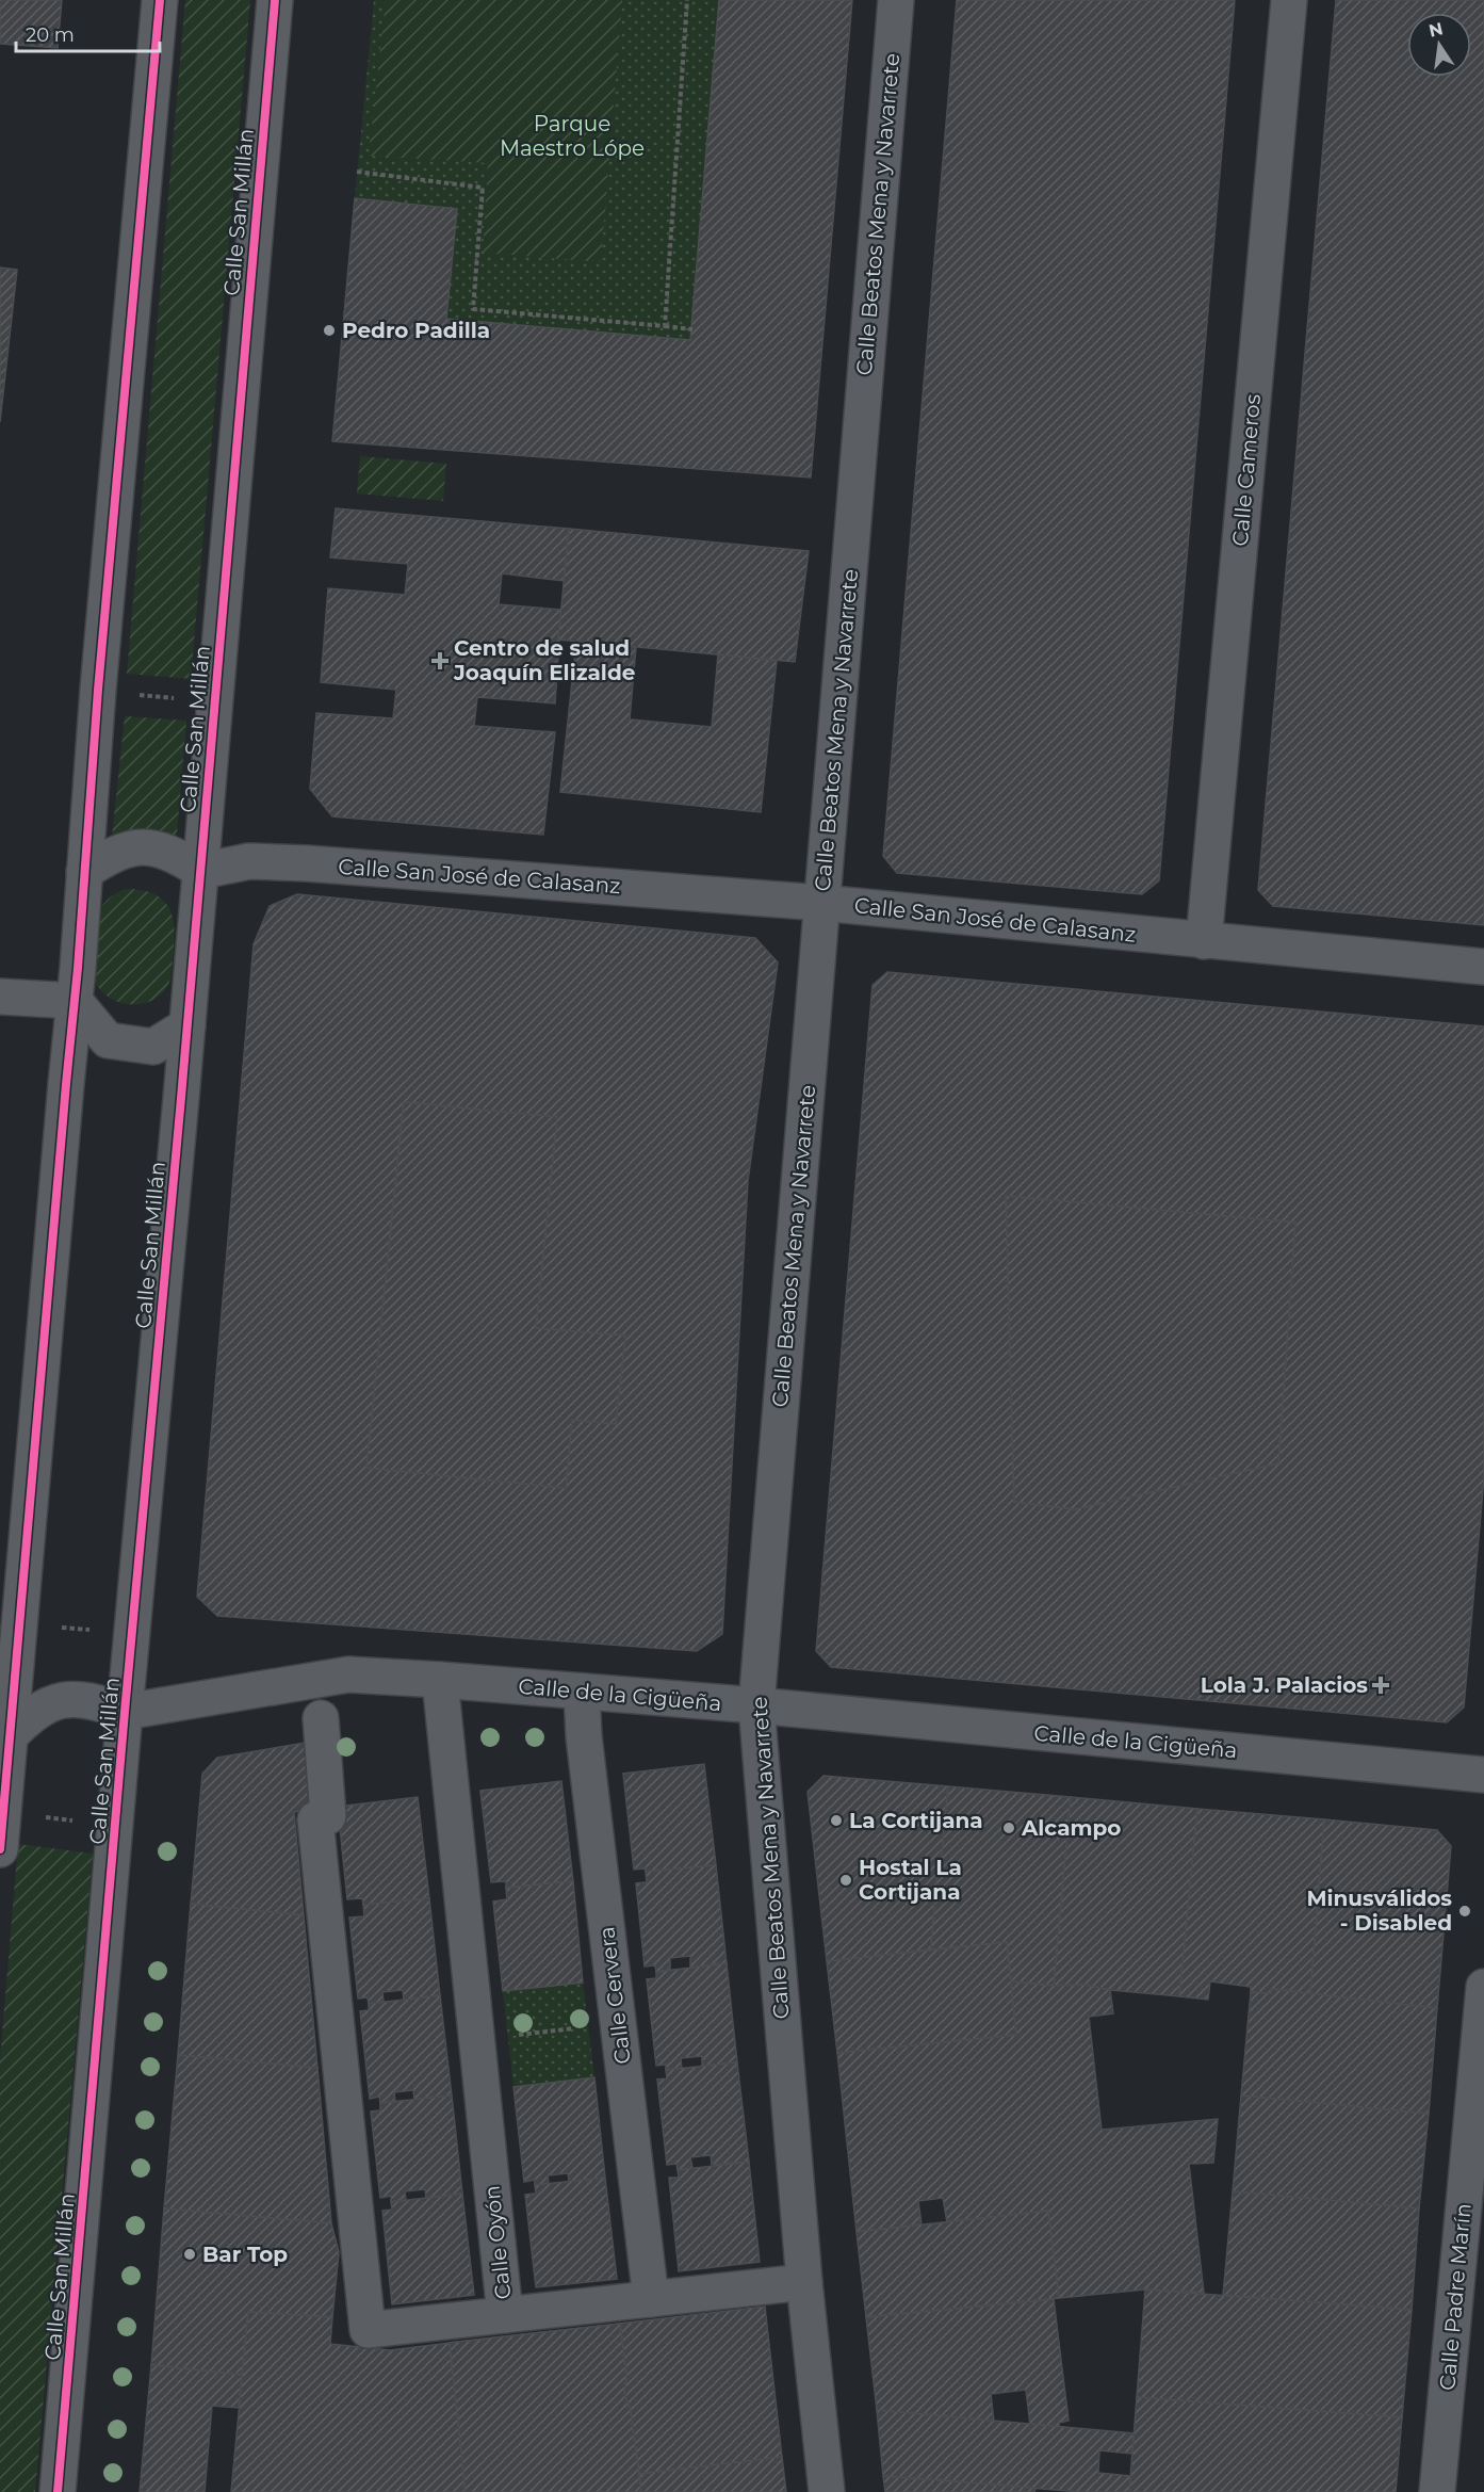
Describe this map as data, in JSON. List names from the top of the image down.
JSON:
{
  "streets": {
    "street": [
      "Calle San Millán",
      "Calle Beatos Mena y Navarrete",
      "Calle Cameros",
      "Calle San José de Calasanz",
      "Calle de la Cigüeña",
      "Calle Cervera",
      "Calle Oyón",
      "Calle Padre Marín"
    ]
  },
  "crossings": [
    ["Calle San Millán", "Calle San José de Calasanz"],
    ["Calle San Millán", "Calle de la Cigüeña"],
    ["Calle Beatos Mena y Navarrete", "Calle San José de Calasanz"],
    ["Calle Beatos Mena y Navarrete", "Calle de la Cigüeña"],
    ["Calle Cameros", "Calle San José de Calasanz"],
    ["Calle de la Cigüeña", "Calle Cervera"],
    ["Calle de la Cigüeña", "Calle Oyón"]
  ],
  "parks": ["Parque Maestro Lópe"],
  "places": {
    "other": [
      "Pedro Padilla",
      "La Cortijana",
      "Alcampo",
      "Hostal La Cortijana",
      "Minusválidos - Disabled",
      "Bar Top"
    ],
    "health": ["Centro de salud Joaquín Elizalde", "Lola J. Palacios"]
  },
  "scale_bar": "20 m",
  "north": "top"
}
